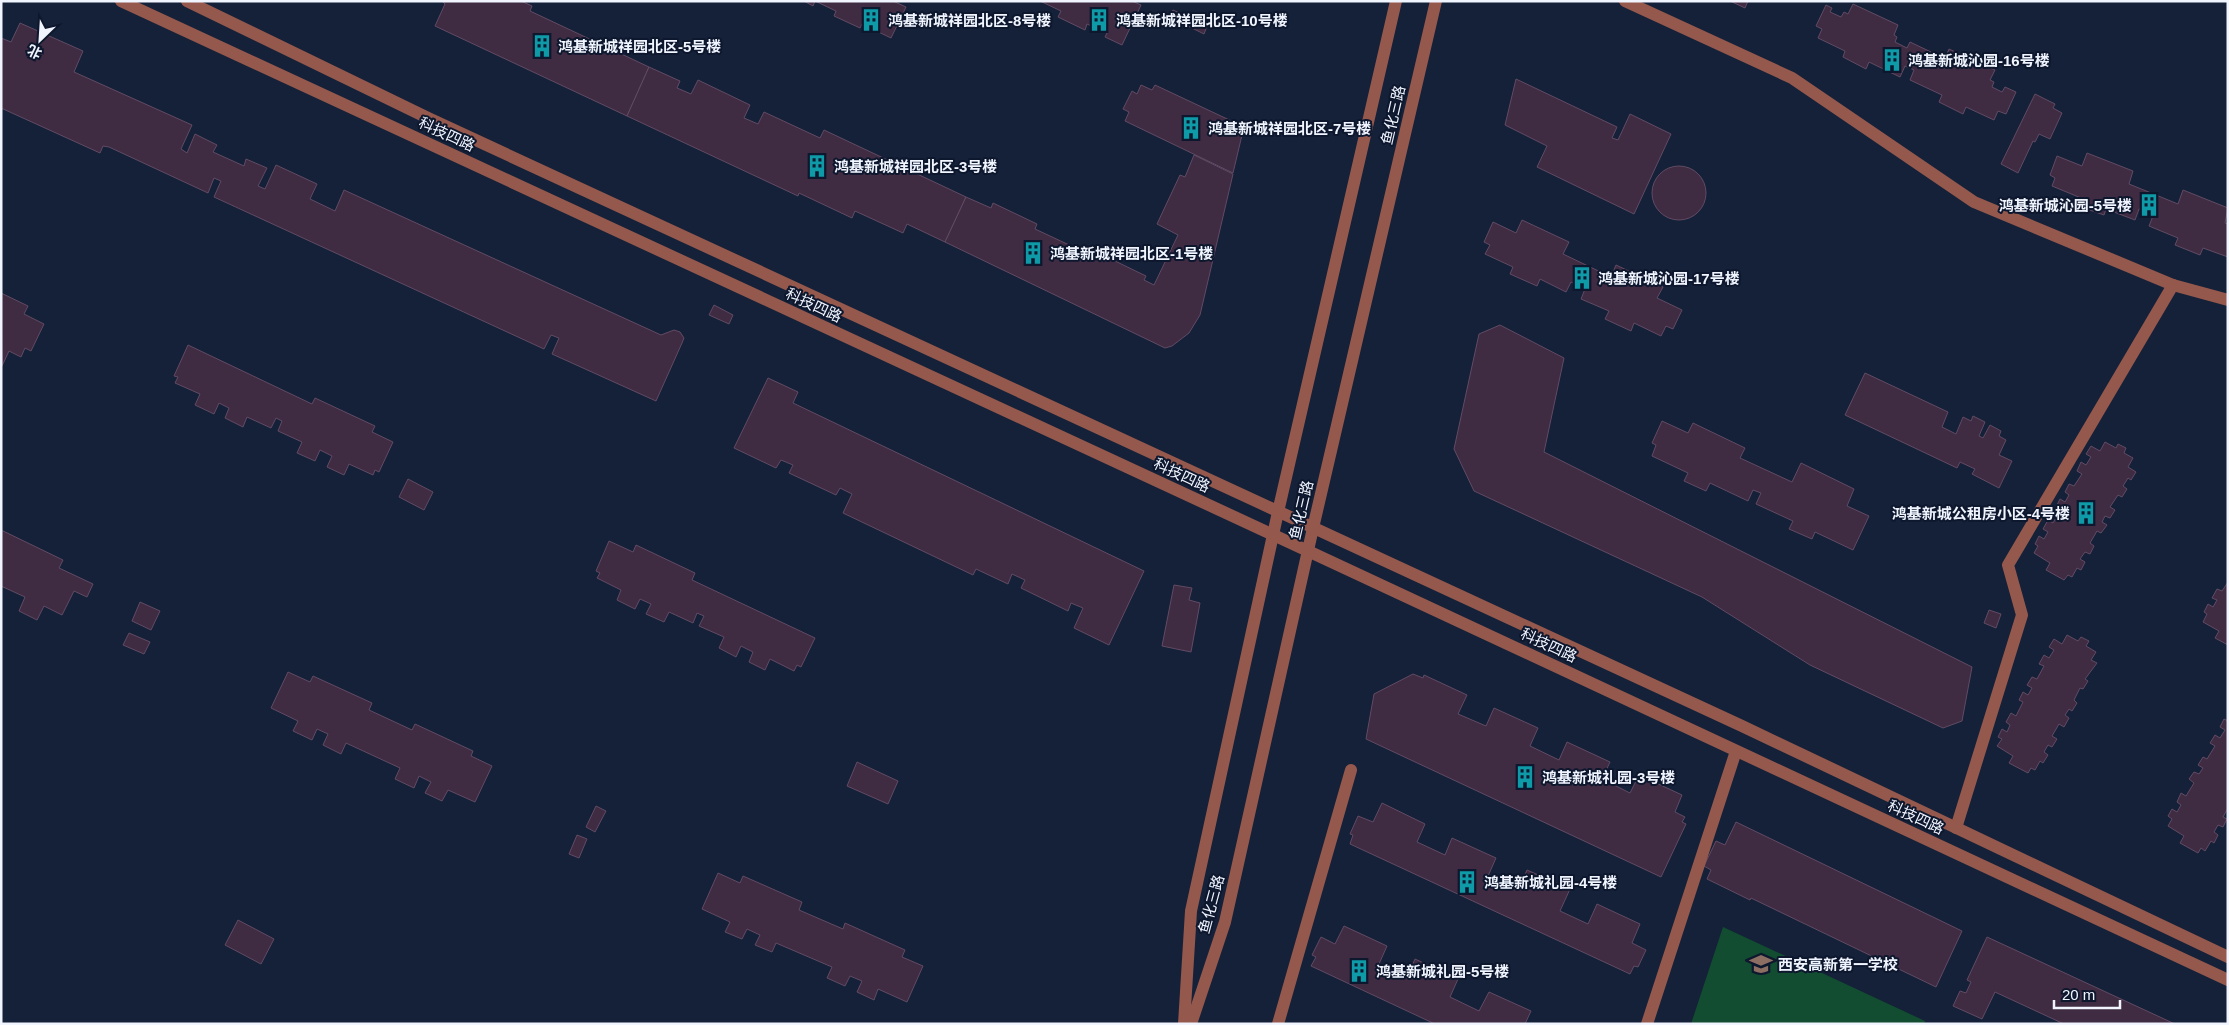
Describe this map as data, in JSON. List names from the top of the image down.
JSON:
{
  "streets": {
    "street": ["鱼化三路", "科技四路"]
  },
  "crossings": [
    ["鱼化三路", "科技四路"]
  ],
  "places": {
    "building": [
      "鸿基新城祥园北区-8号楼",
      "鸿基新城祥园北区-10号楼",
      "鸿基新城祥园北区-5号楼",
      "鸿基新城沁园-16号楼",
      "鸿基新城祥园北区-7号楼",
      "鸿基新城祥园北区-3号楼",
      "鸿基新城沁园-5号楼",
      "鸿基新城祥园北区-1号楼",
      "鸿基新城沁园-17号楼",
      "鸿基新城公租房小区-4号楼",
      "鸿基新城礼园-3号楼",
      "鸿基新城礼园-4号楼",
      "鸿基新城礼园-5号楼"
    ],
    "school or university": ["西安高新第一学校"]
  },
  "scale_bar": "20 m",
  "north": "bottom left"
}
